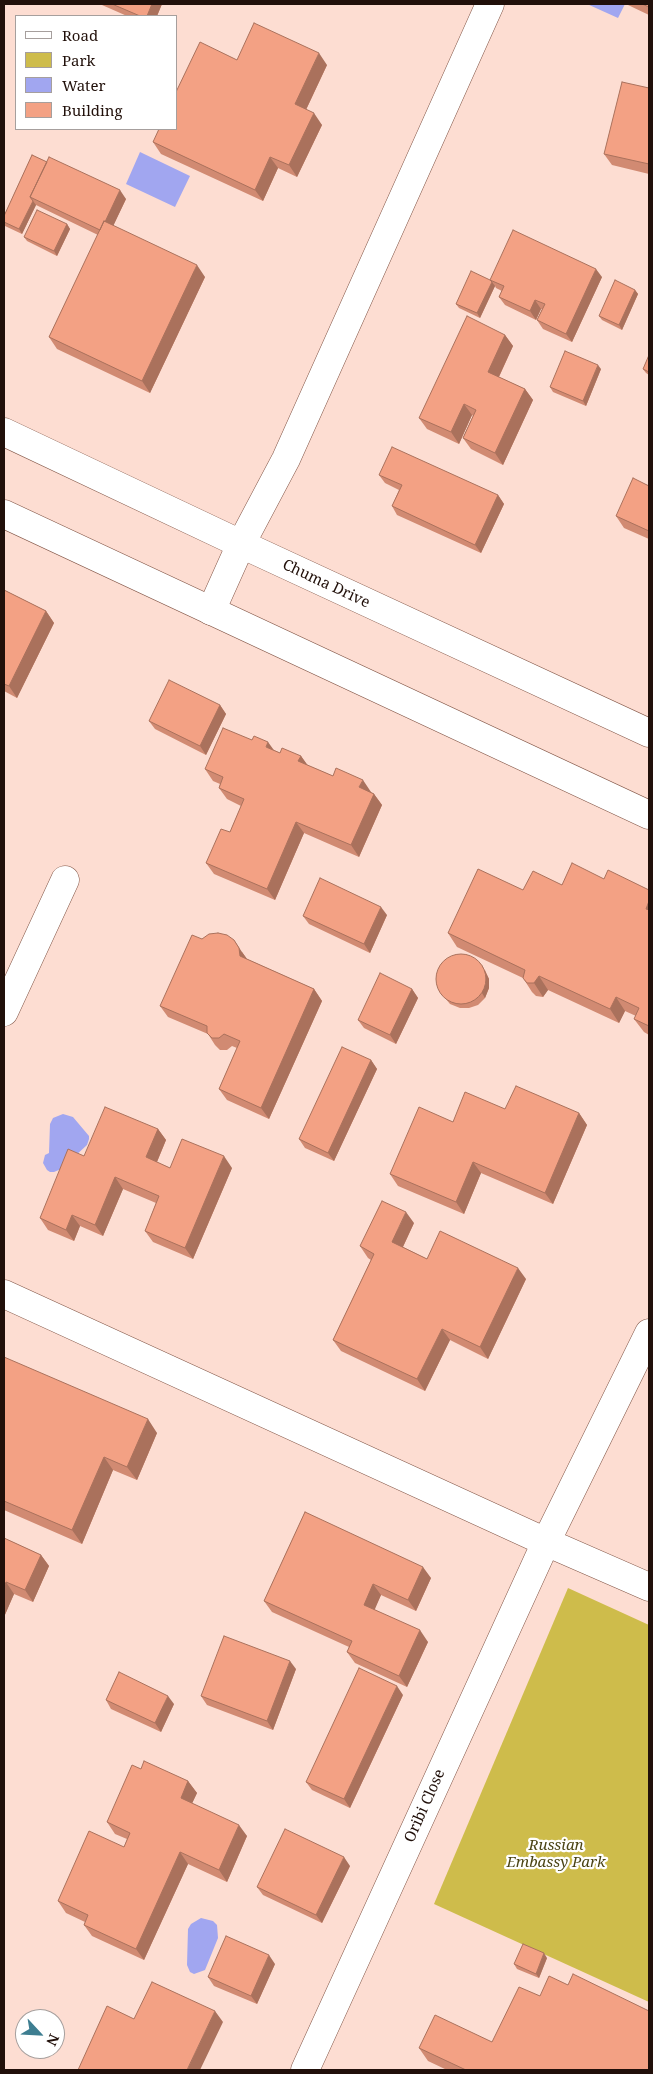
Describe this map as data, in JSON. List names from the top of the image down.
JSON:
{
  "streets": {
    "street": ["Chuma Drive", "Oribi Close"]
  },
  "parks": ["Russian Embassy Park"],
  "legend": [
    "Road",
    "Park",
    "Water",
    "Building"
  ],
  "north": "bottom right"
}
